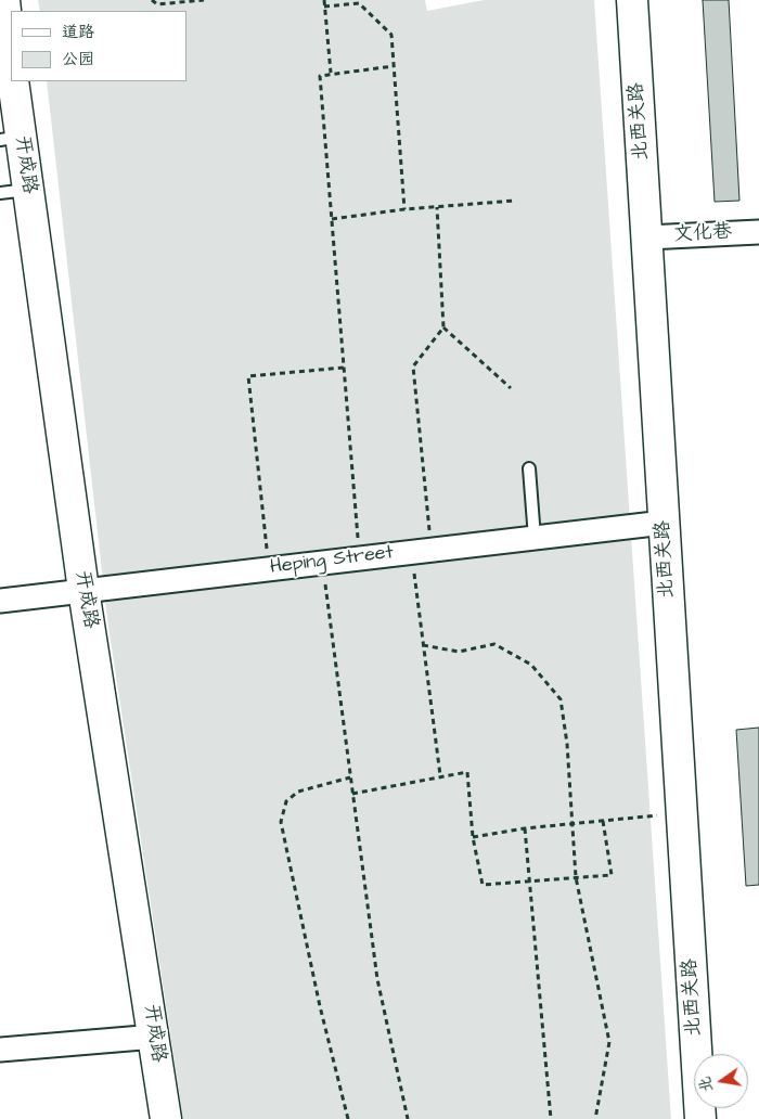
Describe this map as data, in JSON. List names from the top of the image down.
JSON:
{
  "streets": {
    "street": [
      "北西关路",
      "开成路",
      "文化巷",
      "Heping Street"
    ]
  },
  "crossings": [
    ["北西关路", "文化巷"],
    ["北西关路", "Heping Street"],
    ["开成路", "Heping Street"]
  ],
  "legend": ["道路", "公园"],
  "north": "left"
}
